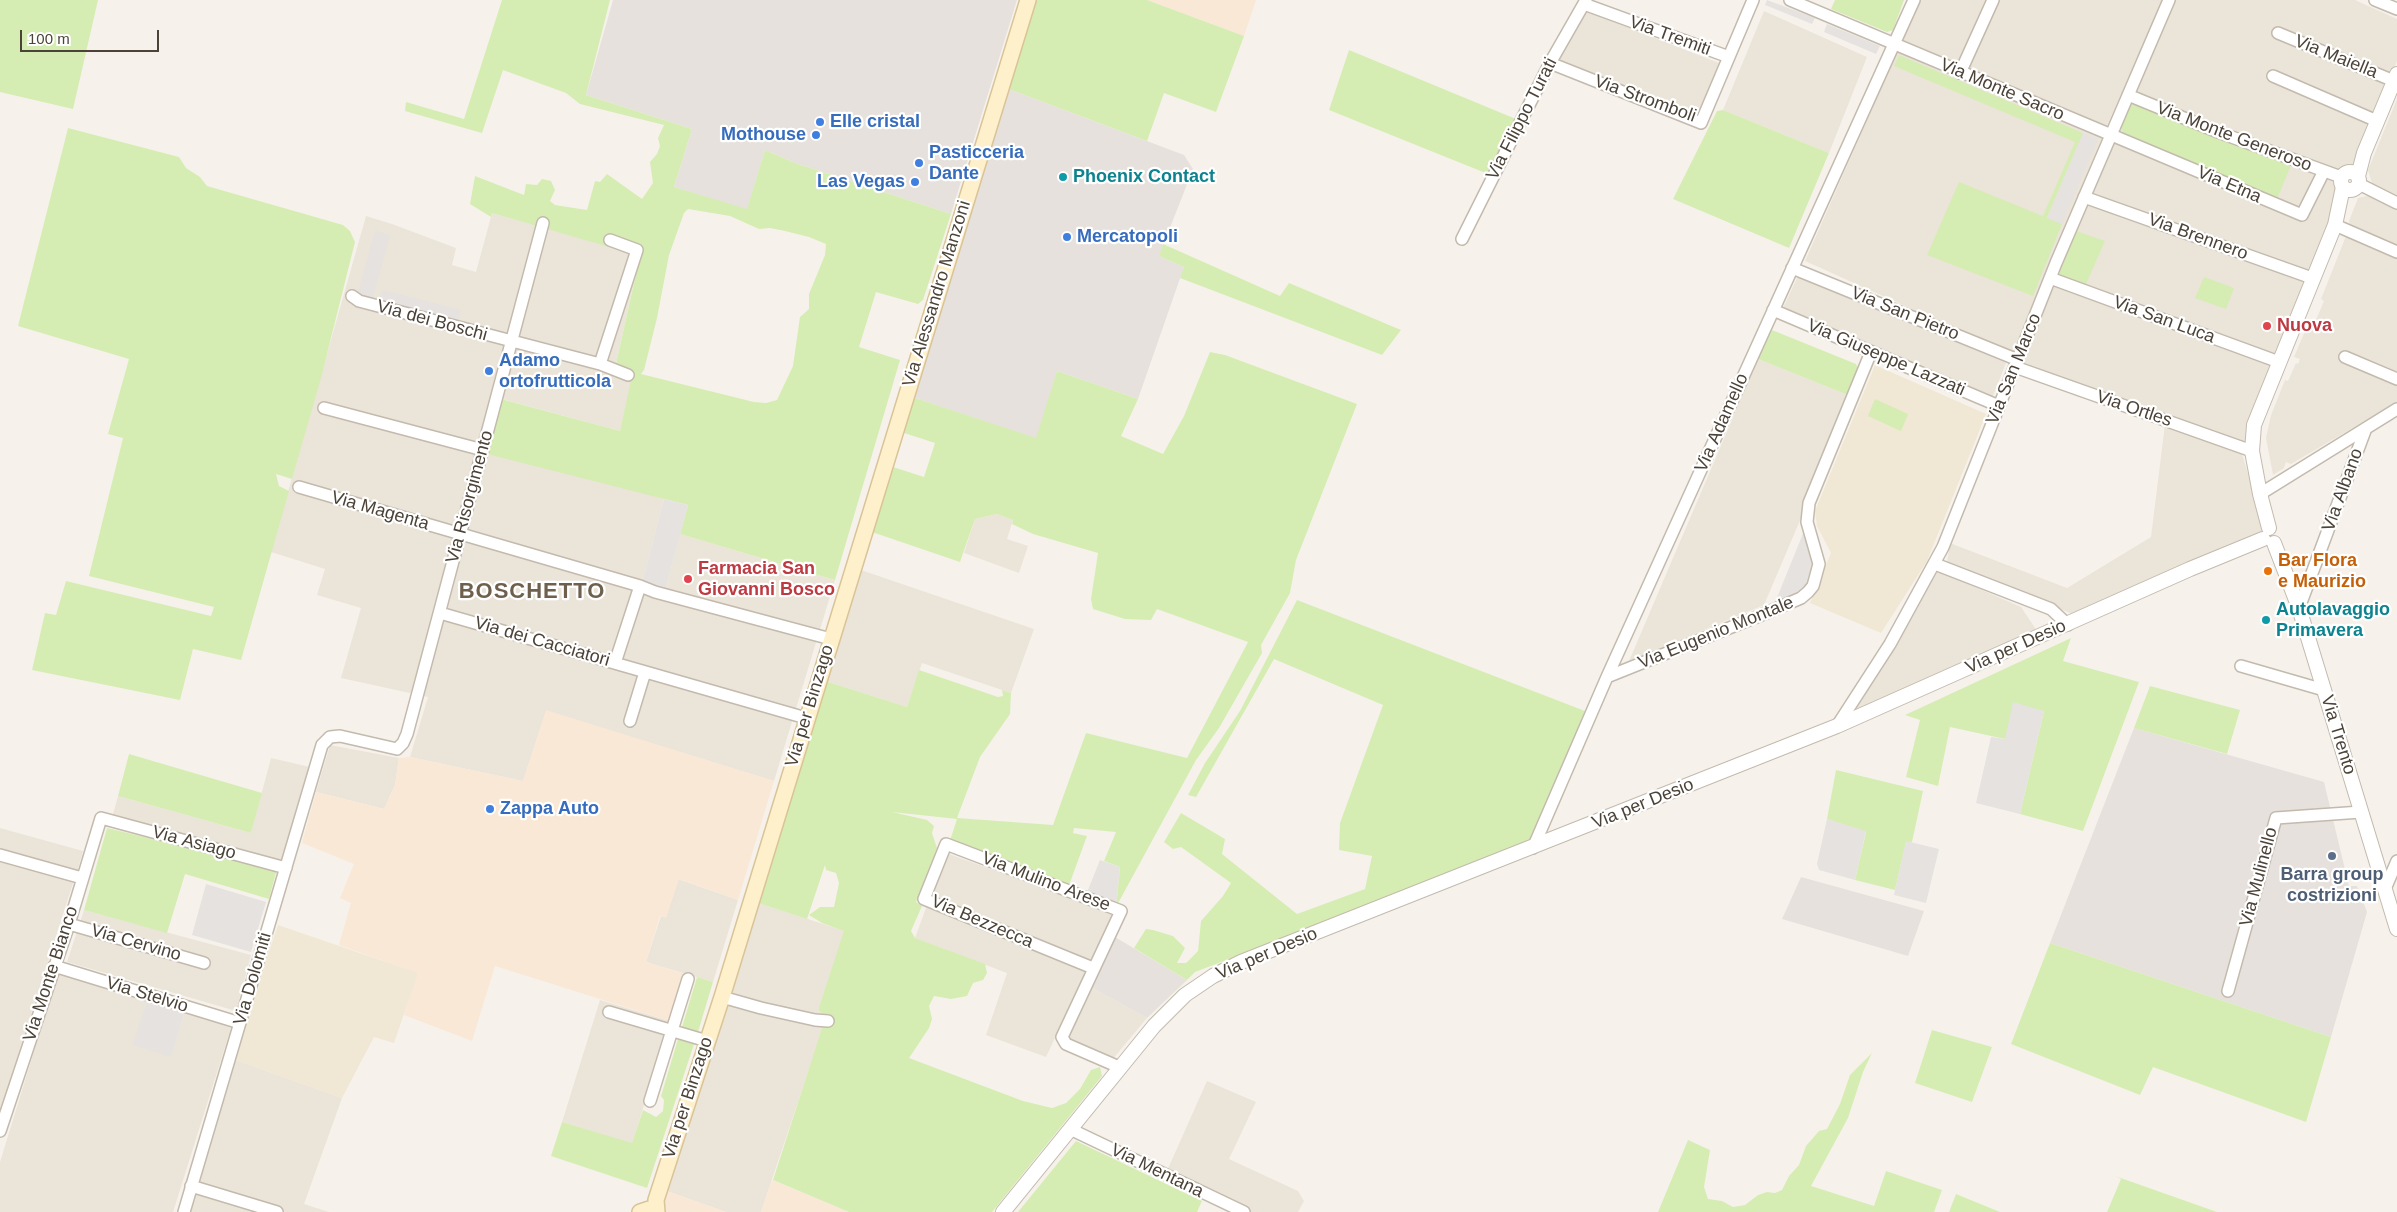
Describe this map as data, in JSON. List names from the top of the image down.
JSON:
{
  "streets": {
    "main road": ["Via Alessandro Manzoni", "Via per Binzago"],
    "street": [
      "Via Tremiti",
      "Via Maiella",
      "Via Monte Sacro",
      "Via Stromboli",
      "Via Filippo Turati",
      "Via Monte Generoso",
      "Via Etna",
      "Via Brennero",
      "Via San Pietro",
      "Via San Luca",
      "Via dei Boschi",
      "Via Giuseppe Lazzati",
      "Via San Marco",
      "Via Ortles",
      "Via Adamello",
      "Via Albano",
      "Via Risorgimento",
      "Via Magenta",
      "Via Eugenio Montale",
      "Via dei Cacciatori",
      "Via per Desio",
      "Via Trento",
      "Via Asiago",
      "Via Mulinello",
      "Via Mulino Arese",
      "Via Bezzecca",
      "Via Cervino",
      "Via Monte Bianco",
      "Via Dolomiti",
      "Via Stelvio",
      "Via Mentana"
    ]
  },
  "crossings": [
    ["Via Tremiti", "Via Stromboli"],
    ["Via Tremiti", "Via Filippo Turati"],
    ["Via Maiella", "Via Trento"],
    ["Via Monte Sacro", "Via Etna"],
    ["Via Monte Sacro", "Via San Marco"],
    ["Via Monte Sacro", "Via Adamello"],
    ["Via Stromboli", "Via Filippo Turati"],
    ["Via Monte Generoso", "Via Etna"],
    ["Via Monte Generoso", "Via San Marco"],
    ["Via Monte Generoso", "Via Trento"],
    ["Via Etna", "Via San Marco"],
    ["Via Brennero", "Via San Marco"],
    ["Via Brennero", "Via Trento"],
    ["Via Alessandro Manzoni", "Via per Binzago"],
    ["Via San Pietro", "Via San Marco"],
    ["Via San Pietro", "Via Ortles"],
    ["Via San Pietro", "Via Adamello"],
    ["Via San Luca", "Via San Marco"],
    ["Via San Luca", "Via Trento"],
    ["Via dei Boschi", "Via Risorgimento"],
    ["Via Giuseppe Lazzati", "Via San Marco"],
    ["Via Giuseppe Lazzati", "Via Adamello"],
    ["Via Giuseppe Lazzati", "Via Eugenio Montale"],
    ["Via San Marco", "Via Ortles"],
    ["Via San Marco", "Via per Desio"],
    ["Via Ortles", "Via Trento"],
    ["Via Adamello", "Via Eugenio Montale"],
    ["Via Adamello", "Via per Desio"],
    ["Via Albano", "Via Trento"],
    ["Via Risorgimento", "Via Magenta"],
    ["Via Risorgimento", "Via dei Cacciatori"],
    ["Via Risorgimento", "Via Dolomiti"],
    ["Via Magenta", "Via per Binzago"],
    ["Via dei Cacciatori", "Via per Binzago"],
    ["Via per Desio", "Via Trento"],
    ["Via per Desio", "Via Mulino Arese"],
    ["Via per Desio", "Via Mentana"],
    ["Via Trento", "Via Mulinello"],
    ["Via Asiago", "Via Monte Bianco"],
    ["Via Asiago", "Via Dolomiti"],
    ["Via Mulino Arese", "Via Bezzecca"],
    ["Via Cervino", "Via Monte Bianco"],
    ["Via Monte Bianco", "Via Stelvio"],
    ["Via Dolomiti", "Via Stelvio"]
  ],
  "districts": ["BOSCHETTO"],
  "places": [
    "Elle cristal",
    "Mothouse",
    "Pasticceria Dante",
    "Phoenix Contact",
    "Las Vegas",
    "Mercatopoli",
    "Nuova",
    "Adamo ortofrutticola",
    "Bar Flora e Maurizio",
    "Farmacia San Giovanni Bosco",
    "Autolavaggio Primavera",
    "Zappa Auto",
    "Barra group costrizioni"
  ],
  "scale_bar": "100 m"
}
